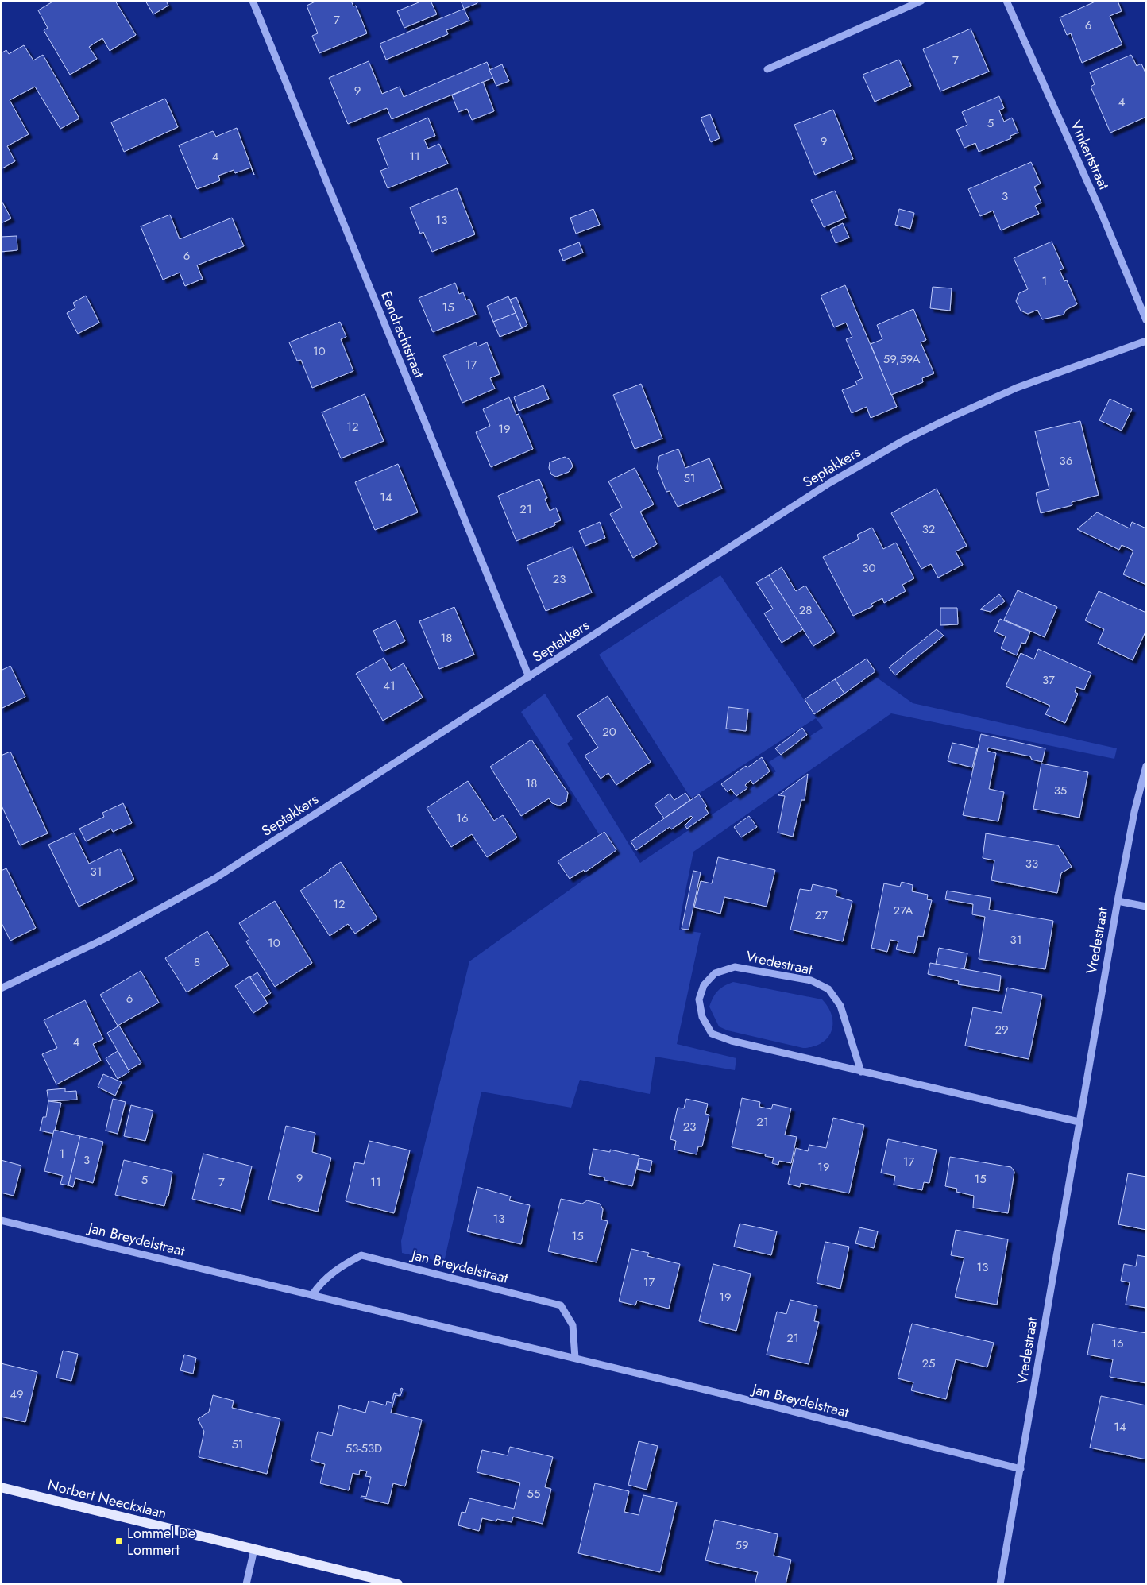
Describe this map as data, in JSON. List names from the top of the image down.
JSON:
{
  "streets": {
    "main road": ["Norbert Neeckxlaan"],
    "street": [
      "Vinkertstraat",
      "Eendrachtstraat",
      "Septakkers",
      "Vredestraat",
      "Jan Breydelstraat"
    ]
  },
  "crossings": [
    ["Eendrachtstraat", "Septakkers"],
    ["Vredestraat", "Jan Breydelstraat"]
  ],
  "places": {
    "transit": ["Lommel De Lommert"]
  },
  "house_numbers": [
    "7",
    "6",
    "7",
    "9",
    "4",
    "5",
    "9",
    "4",
    "11",
    "3",
    "13",
    "6",
    "1",
    "15",
    "10",
    "59,59A",
    "17",
    "12",
    "19",
    "36",
    "51",
    "14",
    "21",
    "32",
    "30",
    "23",
    "28",
    "18",
    "37",
    "41",
    "20",
    "18",
    "35",
    "16",
    "33",
    "31",
    "12",
    "27A",
    "27",
    "31",
    "10",
    "8",
    "6",
    "29",
    "4",
    "21",
    "23",
    "1",
    "3",
    "17",
    "19",
    "9",
    "15",
    "5",
    "7",
    "11",
    "13",
    "15",
    "13",
    "17",
    "19",
    "21",
    "16",
    "25",
    "49",
    "14",
    "51",
    "53-53D",
    "55",
    "59"
  ]
}
